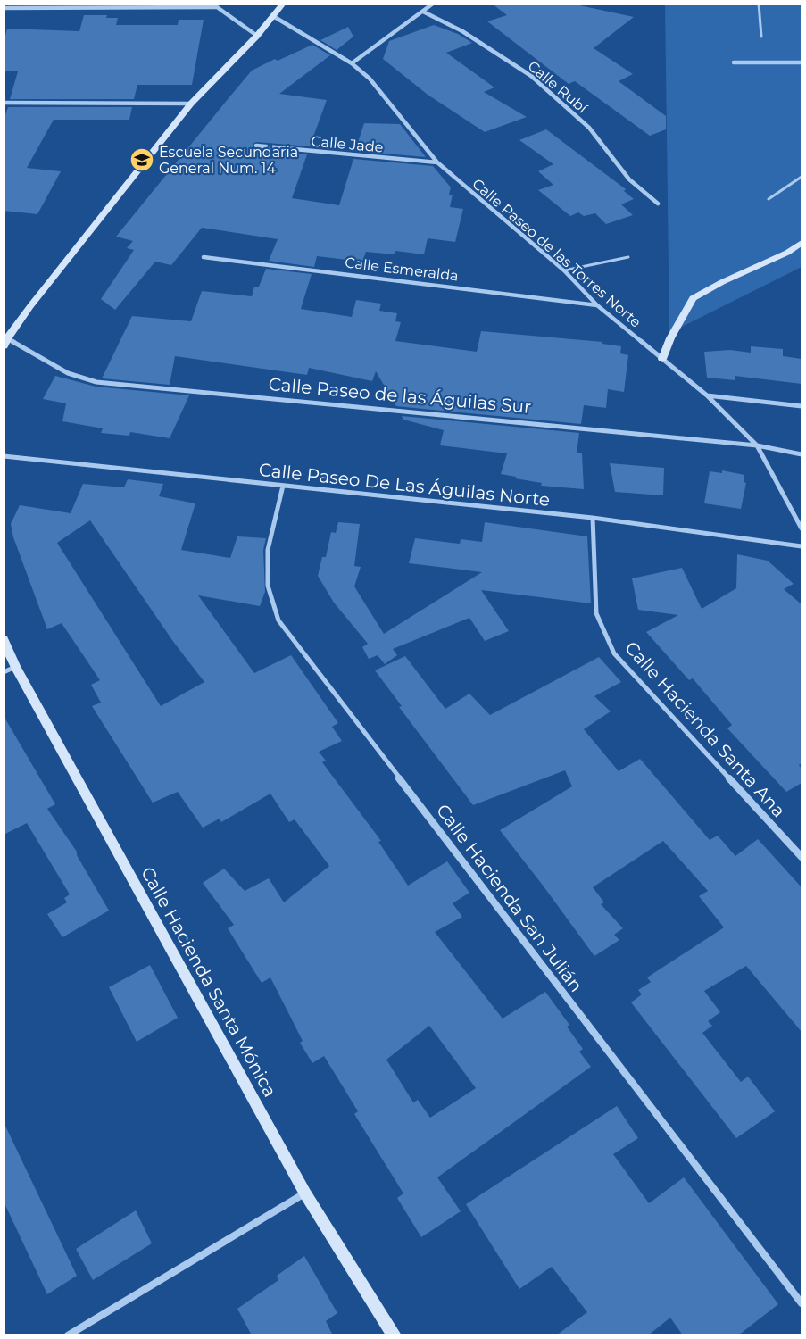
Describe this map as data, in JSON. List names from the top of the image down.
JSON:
{
  "streets": {
    "street": [
      "Calle Rubí",
      "Calle Jade",
      "Calle Paseo de las Torres Norte",
      "Calle Esmeralda",
      "Calle Paseo de las Águilas Sur",
      "Calle Paseo De Las Águilas Norte",
      "Calle Hacienda Santa Ana",
      "Calle Hacienda San Julián",
      "Calle Hacienda Santa Mónica"
    ]
  },
  "crossings": [
    ["Calle Jade", "Calle Paseo de las Torres Norte"],
    ["Calle Paseo de las Torres Norte", "Calle Esmeralda"],
    ["Calle Paseo de las Torres Norte", "Calle Paseo de las Águilas Sur"],
    ["Calle Paseo De Las Águilas Norte", "Calle Hacienda Santa Ana"],
    ["Calle Paseo De Las Águilas Norte", "Calle Hacienda San Julián"]
  ],
  "places": {
    "school or university": ["Escuela Secundaria General Num. 14"]
  }
}
